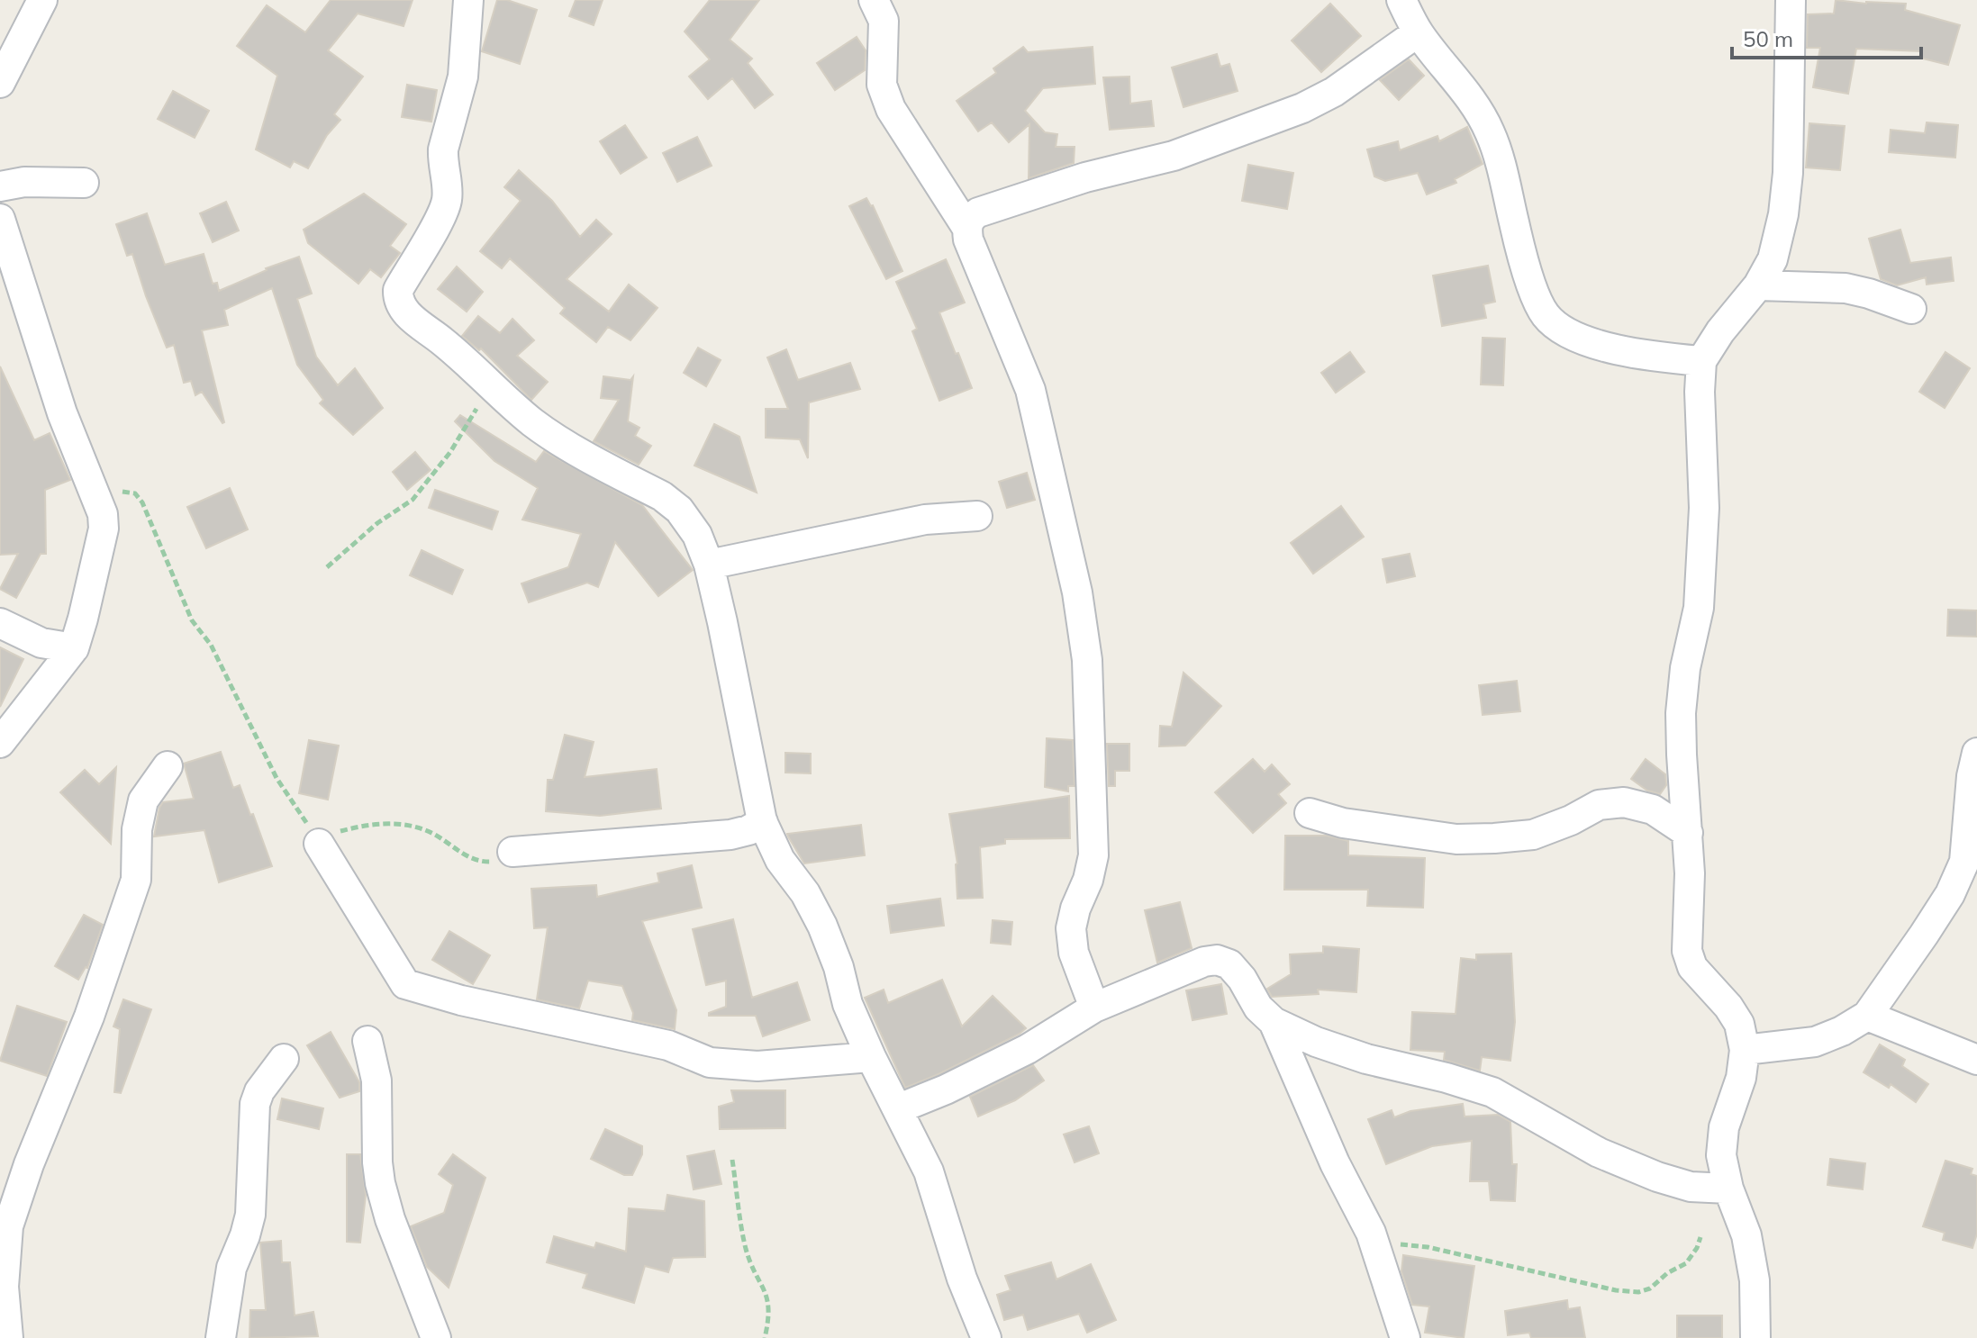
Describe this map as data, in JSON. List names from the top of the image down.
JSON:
{
  "scale_bar": "50 m"
}
